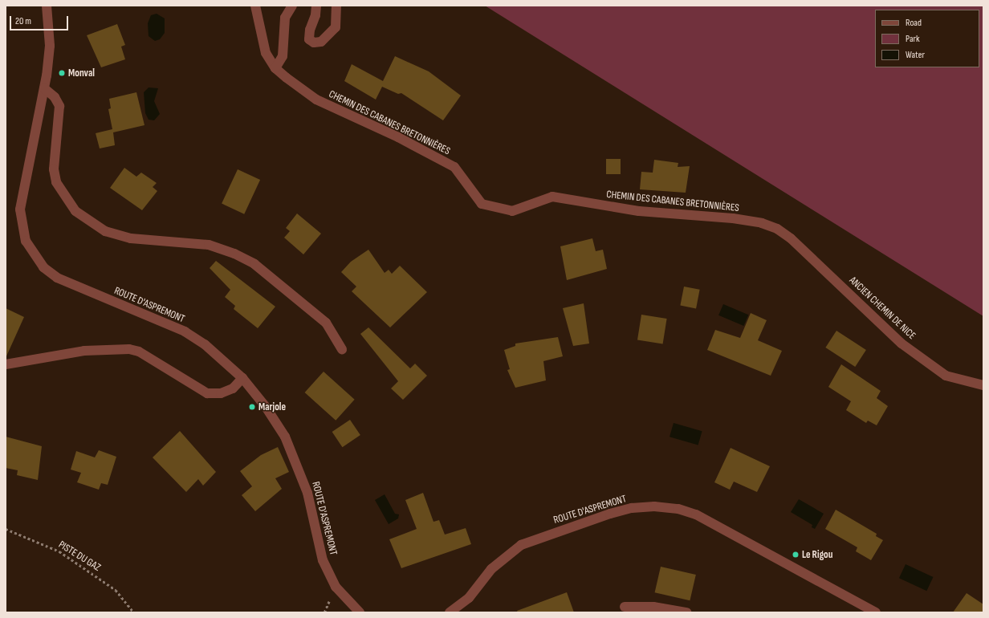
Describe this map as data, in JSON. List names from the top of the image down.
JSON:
{
  "streets": {
    "street": ["CHEMIN DES CABANES BRETONNIÈRES", "ROUTE D'ASPREMONT", "ANCIEN CHEMIN DE NICE"],
    "path": ["PISTE DU GAZ"]
  },
  "crossings": [
    ["CHEMIN DES CABANES BRETONNIÈRES", "ANCIEN CHEMIN DE NICE"]
  ],
  "places": ["Monval", "Marjole", "Le Rigou"],
  "legend": ["Road", "Park", "Water"],
  "scale_bar": "20 m"
}
